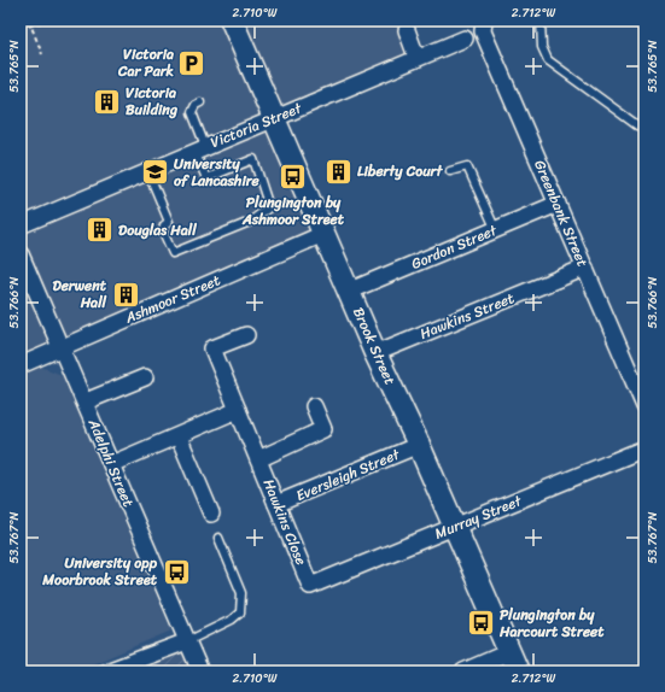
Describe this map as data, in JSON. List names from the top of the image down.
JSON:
{
  "streets": {
    "street": [
      "Victoria Street",
      "Greenbank Street",
      "Gordon Street",
      "Ashmoor Street",
      "Hawkins Street",
      "Brook Street",
      "Adelphi Street",
      "Eversleigh Street",
      "Murray Street",
      "Hawkins Close"
    ]
  },
  "crossings": [
    ["Victoria Street", "Brook Street"],
    ["Greenbank Street", "Gordon Street"],
    ["Greenbank Street", "Hawkins Street"],
    ["Gordon Street", "Brook Street"],
    ["Ashmoor Street", "Brook Street"],
    ["Ashmoor Street", "Adelphi Street"],
    ["Hawkins Street", "Brook Street"],
    ["Brook Street", "Eversleigh Street"],
    ["Brook Street", "Murray Street"],
    ["Eversleigh Street", "Hawkins Close"],
    ["Murray Street", "Hawkins Close"]
  ],
  "places": {
    "parking": ["Victoria Car Park"],
    "building": [
      "Victoria Building",
      "Liberty Court",
      "Douglas Hall",
      "Derwent Hall"
    ],
    "school or university": ["University of Lancashire"],
    "bus stop": ["Plungington by Ashmoor Street", "University opp Moorbrook Street", "Plungington by Harcourt Street"]
  },
  "coordinates": [
    "2.710°W",
    "2.712°W",
    "53.765°N",
    "53.766°N",
    "53.767°N"
  ]
}
